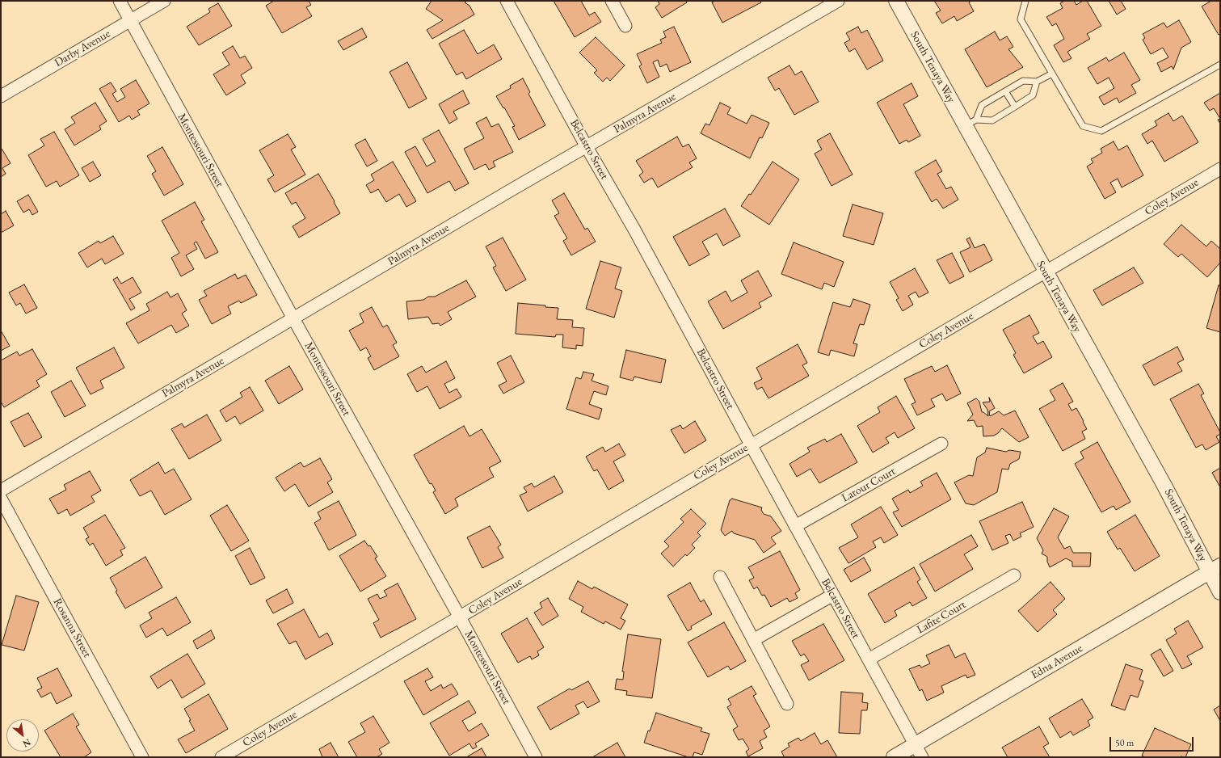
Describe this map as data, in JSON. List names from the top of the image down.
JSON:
{
  "streets": {
    "street": [
      "Darby Avenue",
      "South Tenaya Way",
      "Palmyra Avenue",
      "Belcastro Street",
      "Montessouri Street",
      "Coley Avenue",
      "Latour Court",
      "Lafite Court",
      "Rosanna Street",
      "Edna Avenue"
    ]
  },
  "crossings": [
    ["Darby Avenue", "Montessouri Street"],
    ["South Tenaya Way", "Coley Avenue"],
    ["South Tenaya Way", "Edna Avenue"],
    ["Palmyra Avenue", "Belcastro Street"],
    ["Palmyra Avenue", "Montessouri Street"],
    ["Belcastro Street", "Coley Avenue"],
    ["Belcastro Street", "Latour Court"],
    ["Belcastro Street", "Lafite Court"],
    ["Belcastro Street", "Edna Avenue"],
    ["Montessouri Street", "Coley Avenue"]
  ],
  "scale_bar": "50 m",
  "north": "bottom right"
}
